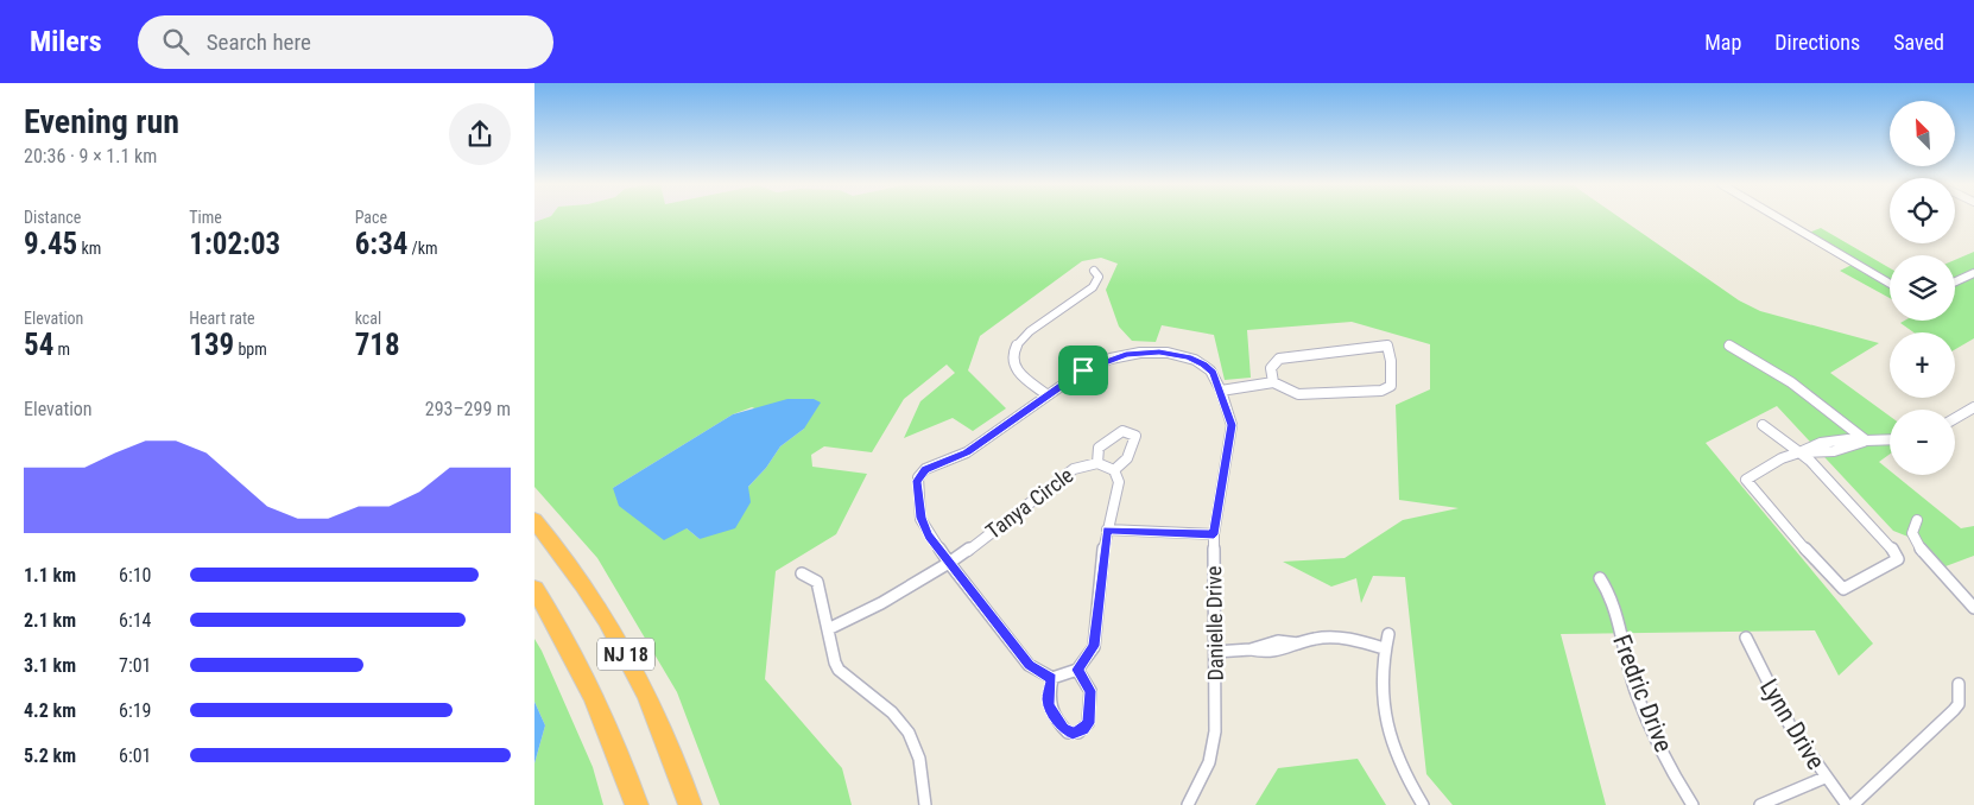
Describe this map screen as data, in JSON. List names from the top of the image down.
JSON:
{
  "streets": {
    "highway": ["NJ 18"],
    "street": [
      "Tanya Circle",
      "Danielle Drive",
      "Fredric Drive",
      "Lynn Drive"
    ]
  },
  "crossings": [
    ["Tanya Circle", "Danielle Drive"]
  ],
  "north": "top left",
  "page": {
    "header": "Milers",
    "search": "Search here",
    "nav": ["Map", "Directions", "Saved"],
    "heading": ["Evening run", "20:36 · 9 × 1.1 km"],
    "map_buttons": ["+", "−"],
    "stats": [
      ["Distance", "9.45 km"],
      ["Time", "1:02:03"],
      ["Pace", "6:34 /km"],
      ["Elevation", "54 m"],
      ["Heart rate", "139 bpm"],
      ["kcal", "718"]
    ],
    "chart": ["Elevation", "293–299 m"],
    "list": [
      {
        "name": "1.1 km",
        "note": "6:10"
      },
      {
        "name": "2.1 km",
        "note": "6:14"
      },
      {
        "name": "3.1 km",
        "note": "7:01"
      },
      {
        "name": "4.2 km",
        "note": "6:19"
      },
      {
        "name": "5.2 km",
        "note": "6:01"
      }
    ]
  }
}
